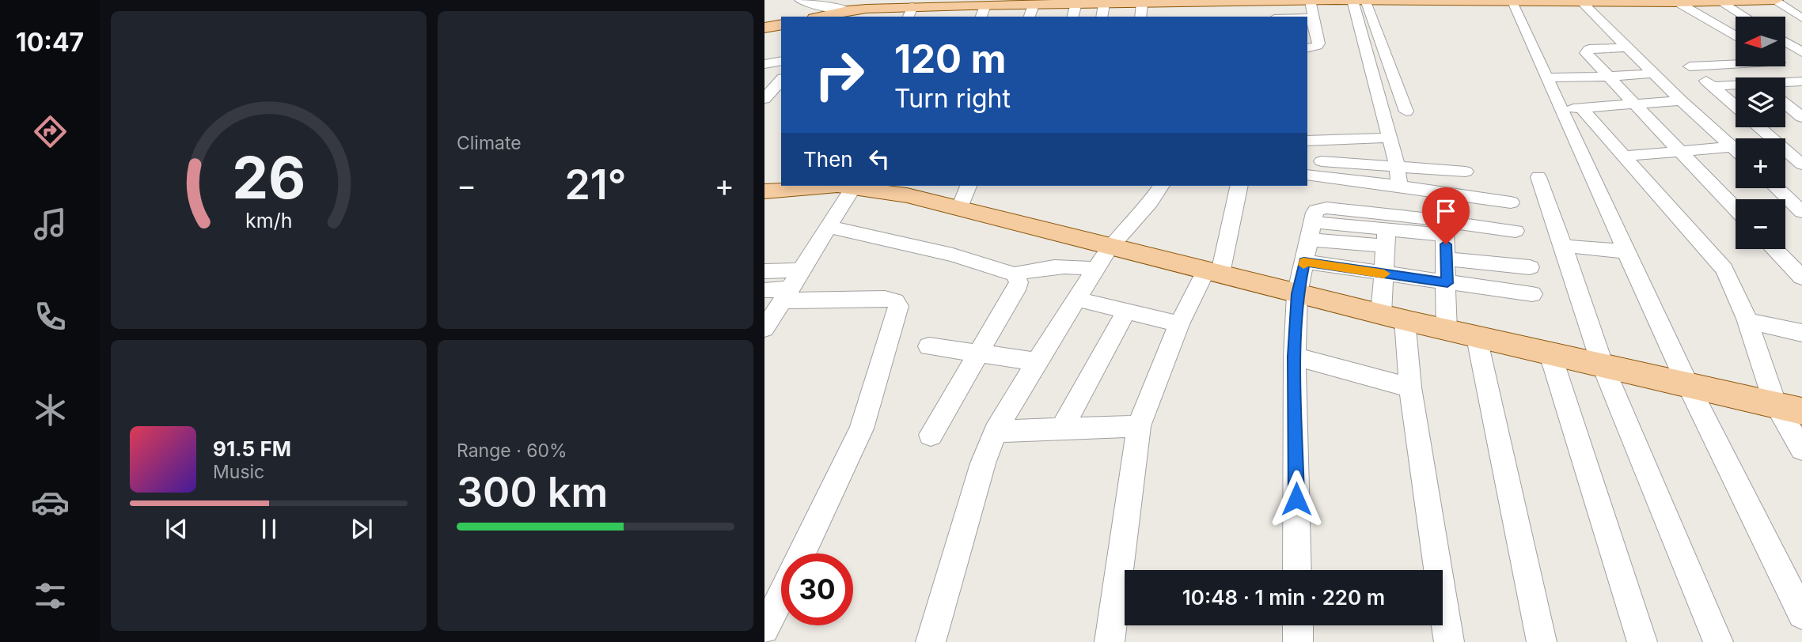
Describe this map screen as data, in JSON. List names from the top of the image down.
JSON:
{
  "north": "left",
  "page": {
    "tabs": "10:47",
    "tile": [
      "Climate",
      ["Range · 60%", "300 km"]
    ],
    "map_buttons": ["+", "−"],
    "turn": ["120 m", "Turn right"],
    "then": "Then",
    "heat": ["−", "21°", "+"],
    "song": ["91.5 FM", "Music"],
    "limit": "30",
    "trip": "10:48 · 1 min · 220 m",
    "gauge": ["26", "km/h"]
  }
}
